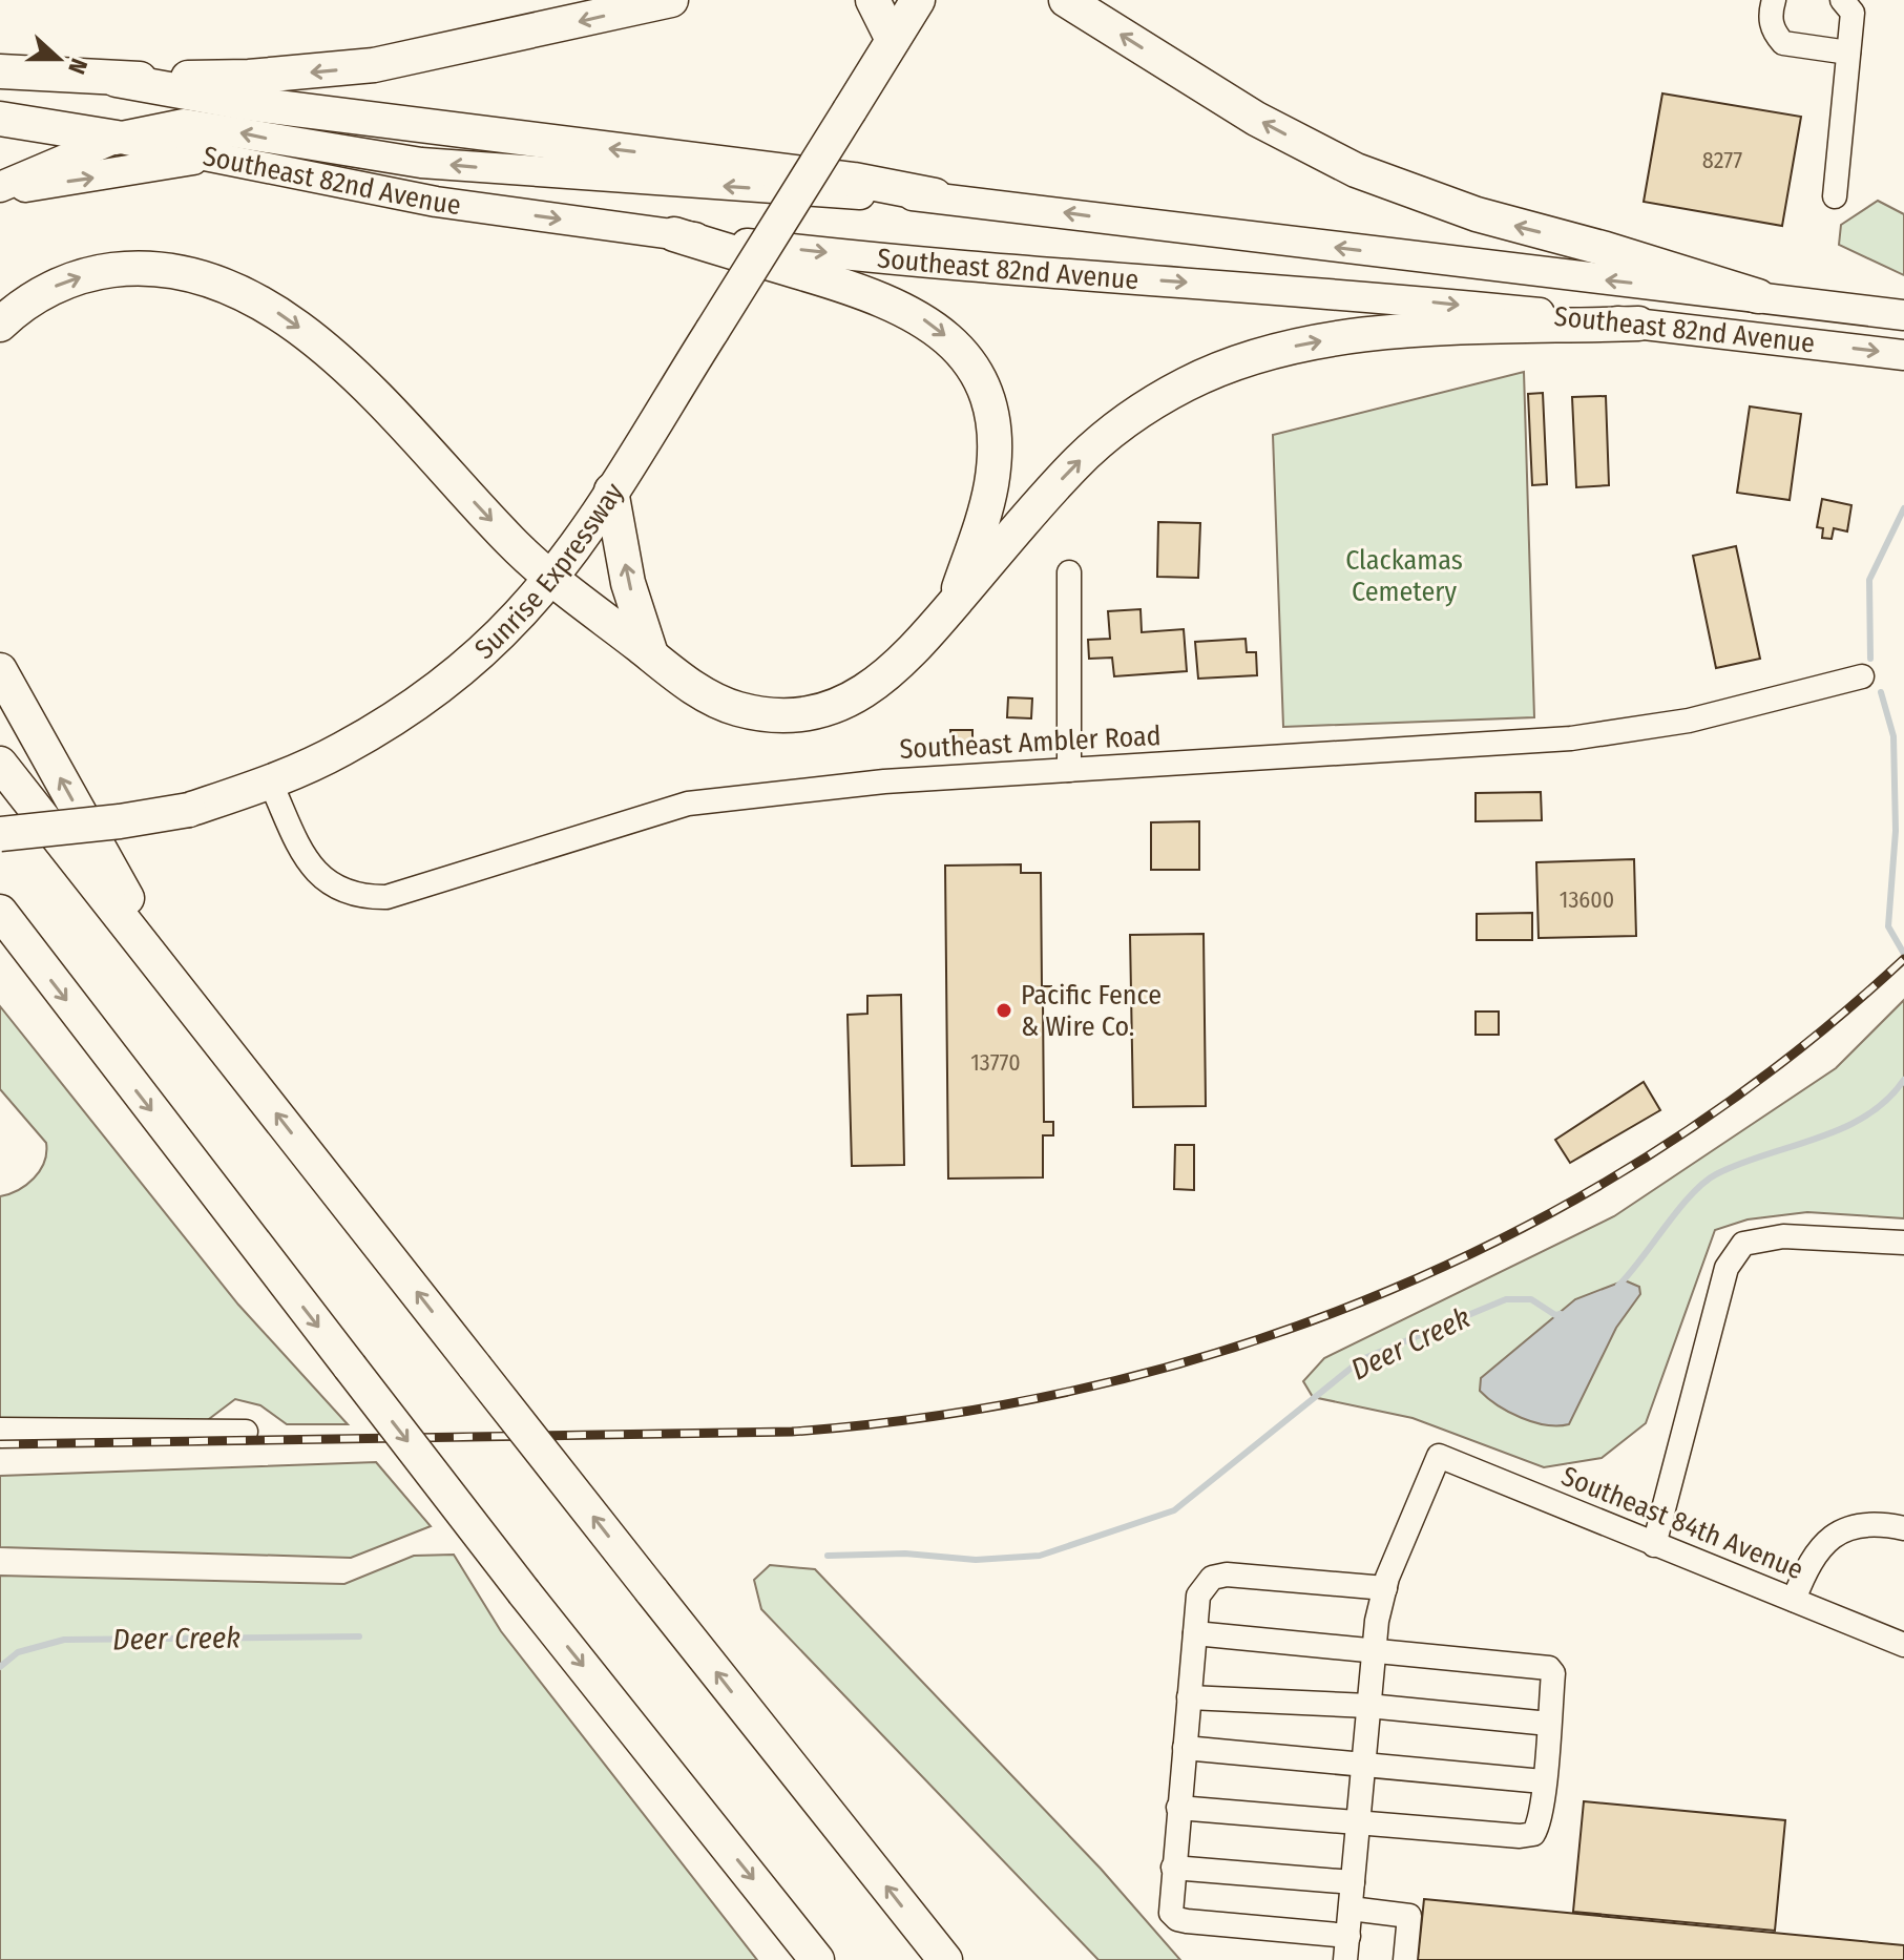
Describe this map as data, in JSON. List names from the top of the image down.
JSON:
{
  "streets": {
    "highway": ["Sunrise Expressway"],
    "main road": ["Southeast 82nd Avenue"],
    "street": ["Southeast Ambler Road", "Southeast 84th Avenue"]
  },
  "crossings": [
    ["Sunrise Expressway", "Southeast Ambler Road"]
  ],
  "water": ["Deer Creek"],
  "parks": ["Clackamas Cemetery"],
  "places": ["Pacific Fence & Wire Co."],
  "house_numbers": ["8277", "13600", "13770"],
  "north": "right"
}
